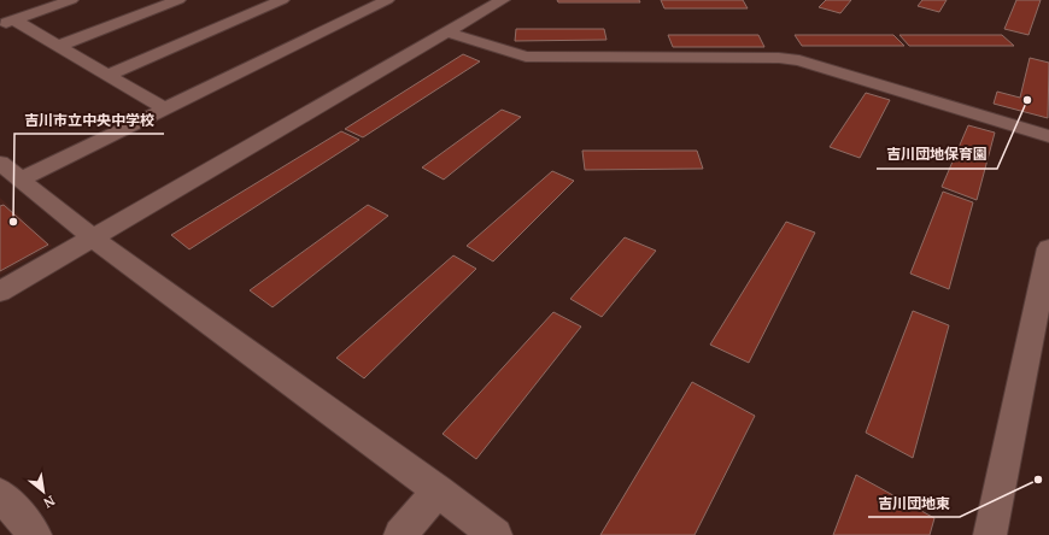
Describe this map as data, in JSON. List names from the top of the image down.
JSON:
{
  "places": ["吉川団地保育園", "吉川市立中央中学校", "吉川団地東"],
  "north": "bottom right"
}
